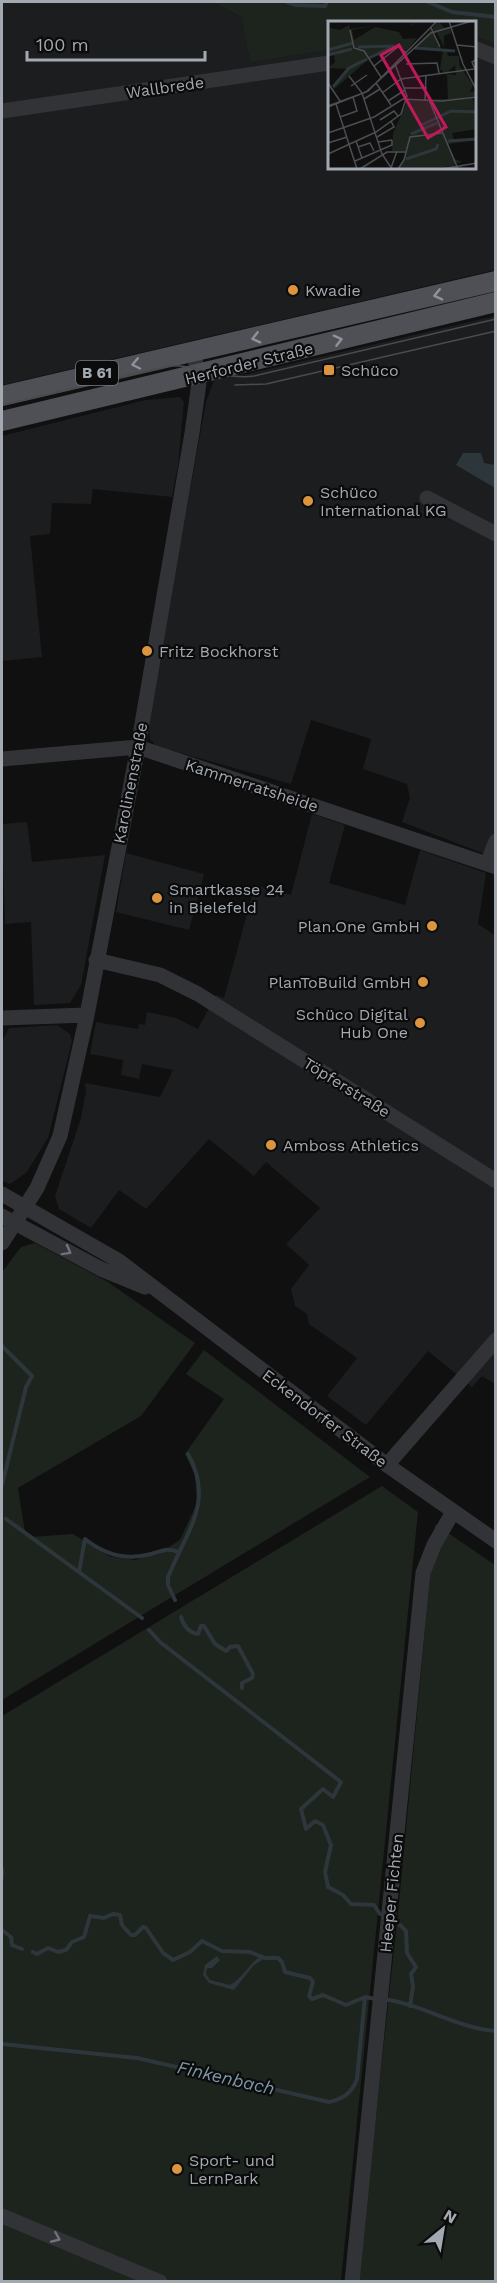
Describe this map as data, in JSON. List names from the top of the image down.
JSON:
{
  "streets": {
    "main road": ["Herforder Straße", "B 61"],
    "street": [
      "Wallbrede",
      "Karolinenstraße",
      "Kammerratsheide",
      "Töpferstraße",
      "Eckendorfer Straße",
      "Heeper Fichten"
    ]
  },
  "crossings": [
    ["Herforder Straße", "Karolinenstraße"],
    ["Karolinenstraße", "Kammerratsheide"],
    ["Karolinenstraße", "Töpferstraße"],
    ["Karolinenstraße", "Eckendorfer Straße"],
    ["Eckendorfer Straße", "Heeper Fichten"]
  ],
  "water": ["Finkenbach"],
  "places": {
    "other": [
      "Kwadie",
      "Schüco International KG",
      "Fritz Bockhorst",
      "Smartkasse 24 in Bielefeld",
      "Plan.One GmbH",
      "PlanToBuild GmbH",
      "Schüco Digital Hub One",
      "Amboss Athletics",
      "Sport- und LernPark"
    ],
    "transit": ["Schüco"]
  },
  "scale_bar": "100 m",
  "north": "top right"
}
